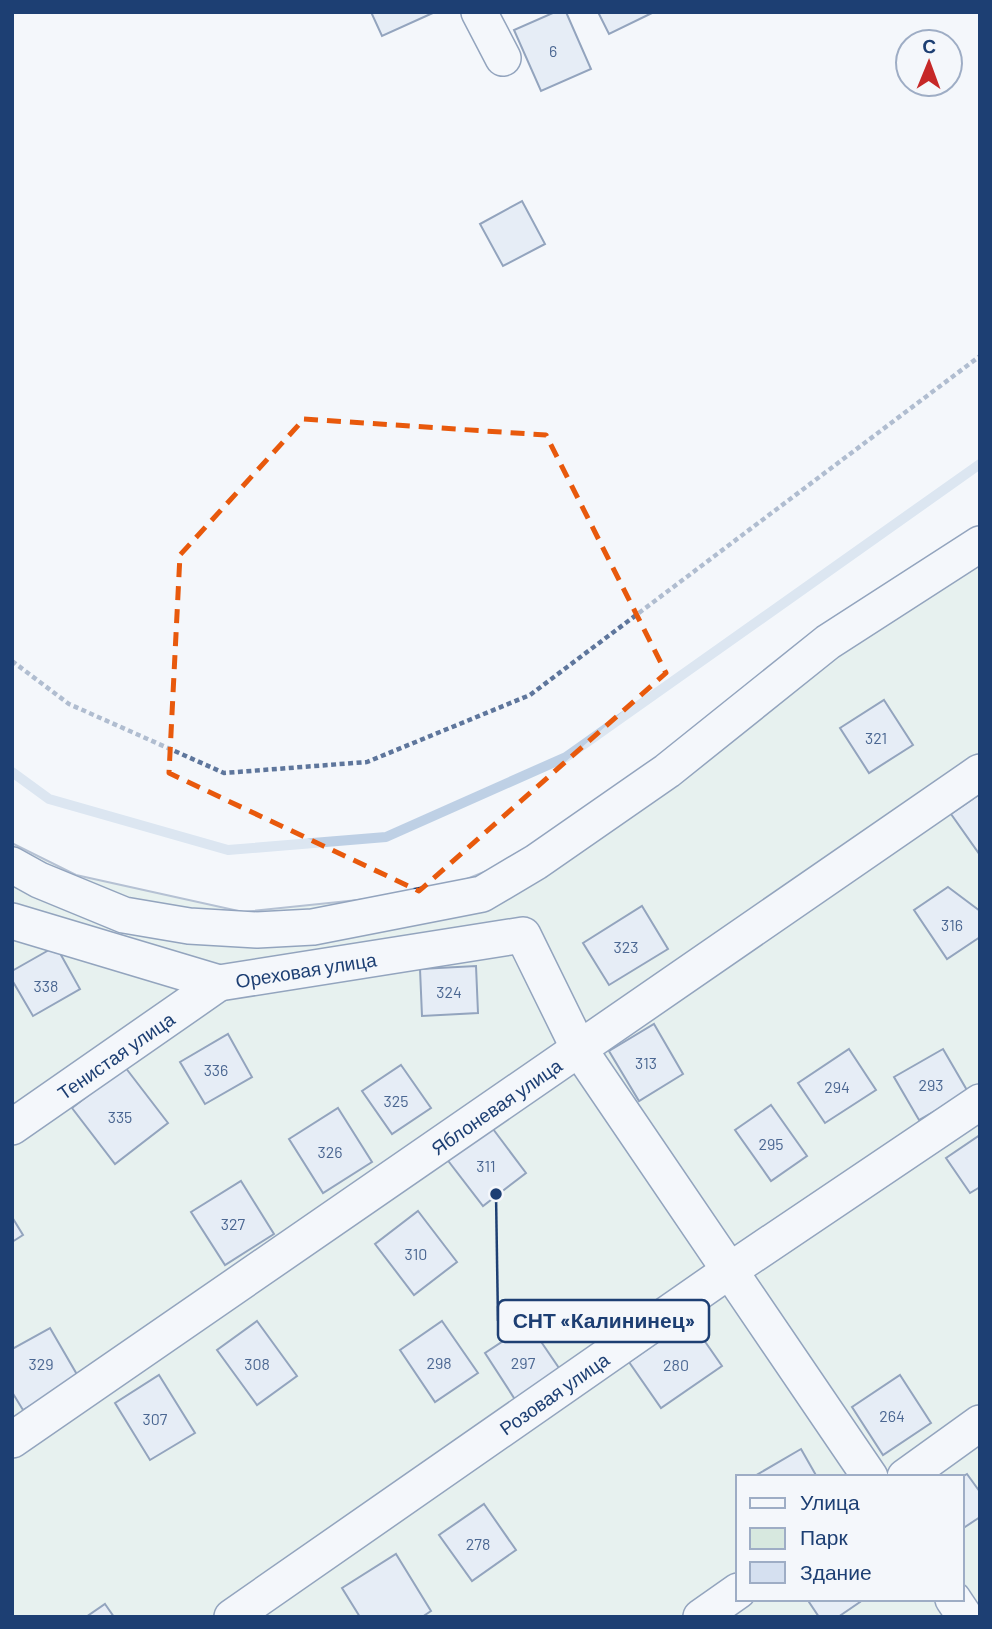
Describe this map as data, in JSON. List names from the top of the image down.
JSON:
{
  "streets": {
    "street": [
      "Ореховая улица",
      "Тенистая улица",
      "Яблоневая улица",
      "Розовая улица"
    ]
  },
  "crossings": [
    ["Ореховая улица", "Тенистая улица"],
    ["Ореховая улица", "Яблоневая улица"]
  ],
  "places": ["СНТ «Калининец»"],
  "house_numbers": [
    "6",
    "321",
    "316",
    "323",
    "338",
    "324",
    "313",
    "336",
    "293",
    "294",
    "325",
    "335",
    "295",
    "326",
    "311",
    "327",
    "310",
    "298",
    "297",
    "329",
    "308",
    "280",
    "264",
    "307",
    "278"
  ],
  "legend": ["Улица", "Парк", "Здание"],
  "north": "top"
}
